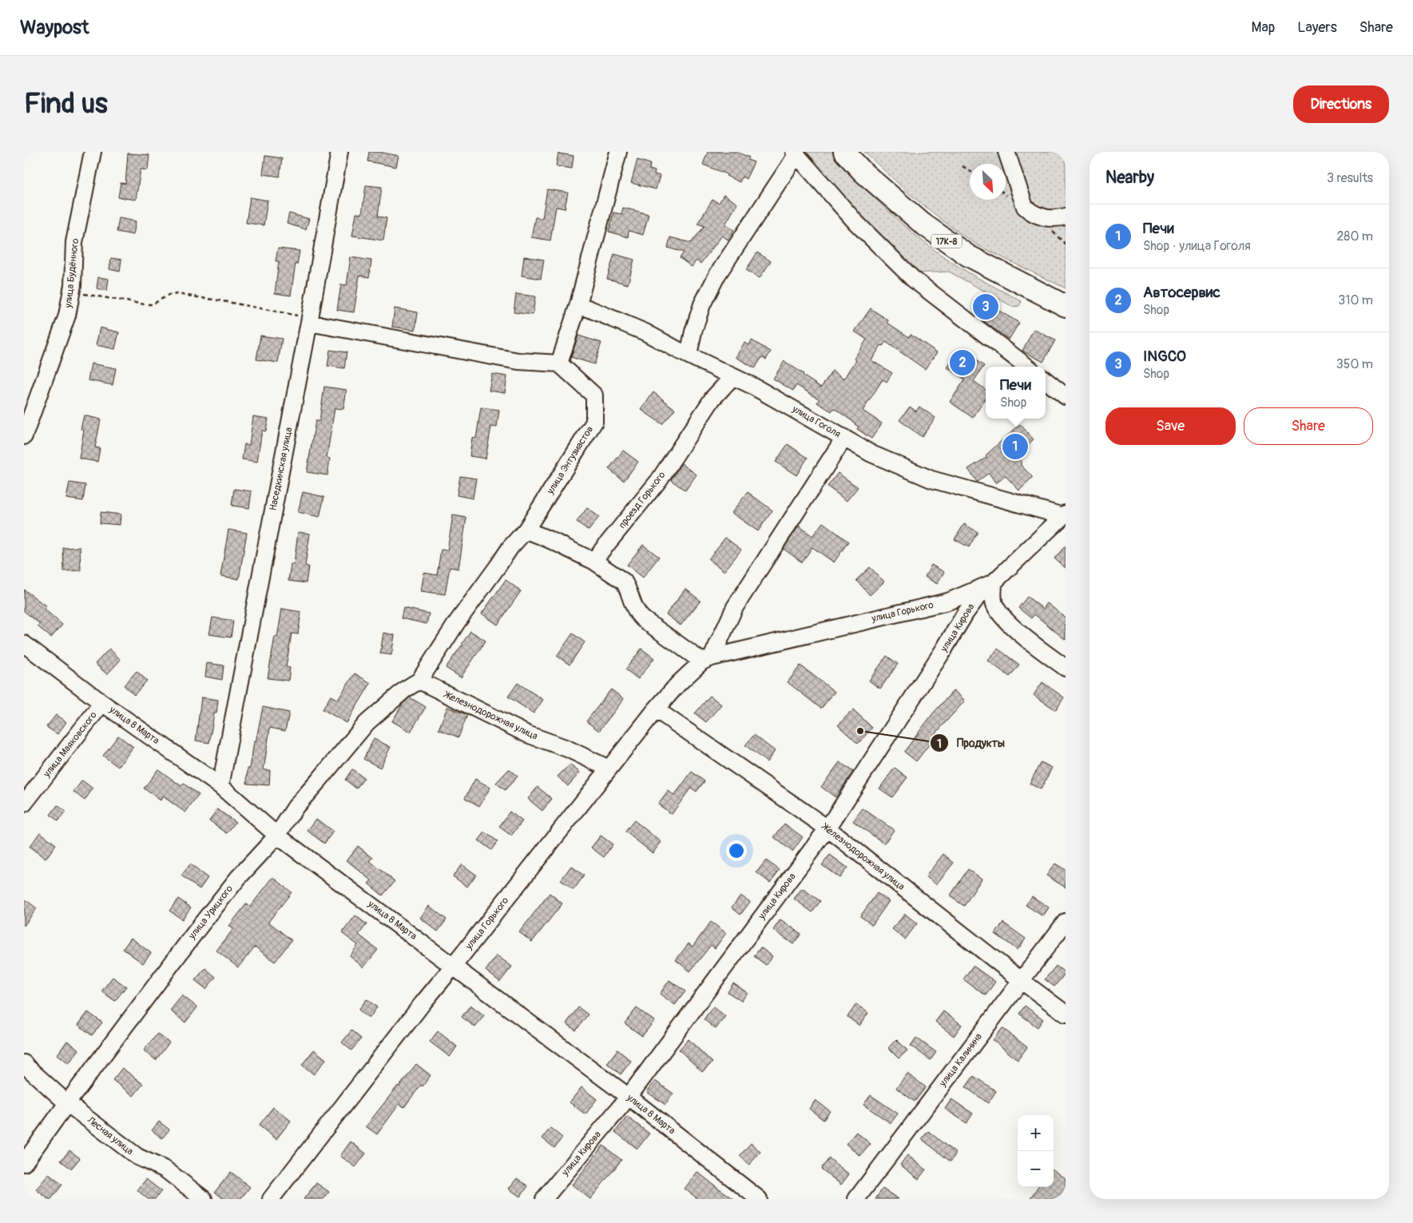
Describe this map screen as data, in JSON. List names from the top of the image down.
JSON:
{
  "streets": {
    "main road": ["17К-8"],
    "street": [
      "улица Будённого",
      "улица Гоголя",
      "улица Энтузиастов",
      "Наседкинская улица",
      "проезд Горького",
      "улица Горького",
      "улица Кирова",
      "Железнодорожная улица",
      "улица 8 Марта",
      "улица Маяковского",
      "улица Урицкого",
      "улица Калинина",
      "Лесная улица"
    ]
  },
  "crossings": [
    ["улица Гоголя", "проезд Горького"],
    ["улица Гоголя", "улица Горького"],
    ["улица Энтузиастов", "Железнодорожная улица"],
    ["улица Энтузиастов", "улица Урицкого"],
    ["Наседкинская улица", "улица 8 Марта"],
    ["улица Горького", "улица Кирова"],
    ["улица Горького", "Железнодорожная улица"],
    ["улица Горького", "улица 8 Марта"],
    ["улица Кирова", "Железнодорожная улица"],
    ["улица Кирова", "улица 8 Марта"],
    ["Железнодорожная улица", "улица Урицкого"],
    ["Железнодорожная улица", "улица Калинина"],
    ["улица 8 Марта", "улица Маяковского"],
    ["улица 8 Марта", "улица Урицкого"],
    ["улица Урицкого", "Лесная улица"]
  ],
  "places": ["Продукты"],
  "north": "bottom right",
  "page": {
    "header": "Waypost",
    "nav": ["Map", "Layers", "Share"],
    "buttons": [
      "Directions",
      ["Save", "Share"]
    ],
    "title": "Find us",
    "heading": ["Nearby", "3 results"],
    "list": [
      {
        "mark": "1",
        "name": "Печи",
        "note": "Shop · улица Гоголя",
        "value": "280 m"
      },
      {
        "mark": "2",
        "name": "Автосервис",
        "note": "Shop",
        "value": "310 m"
      },
      {
        "mark": "3",
        "name": "INGCO",
        "note": "Shop",
        "value": "350 m"
      }
    ],
    "pins": ["3", "2", "1"],
    "popup": ["Печи", "Shop"],
    "map_buttons": ["+", "−"]
  }
}
